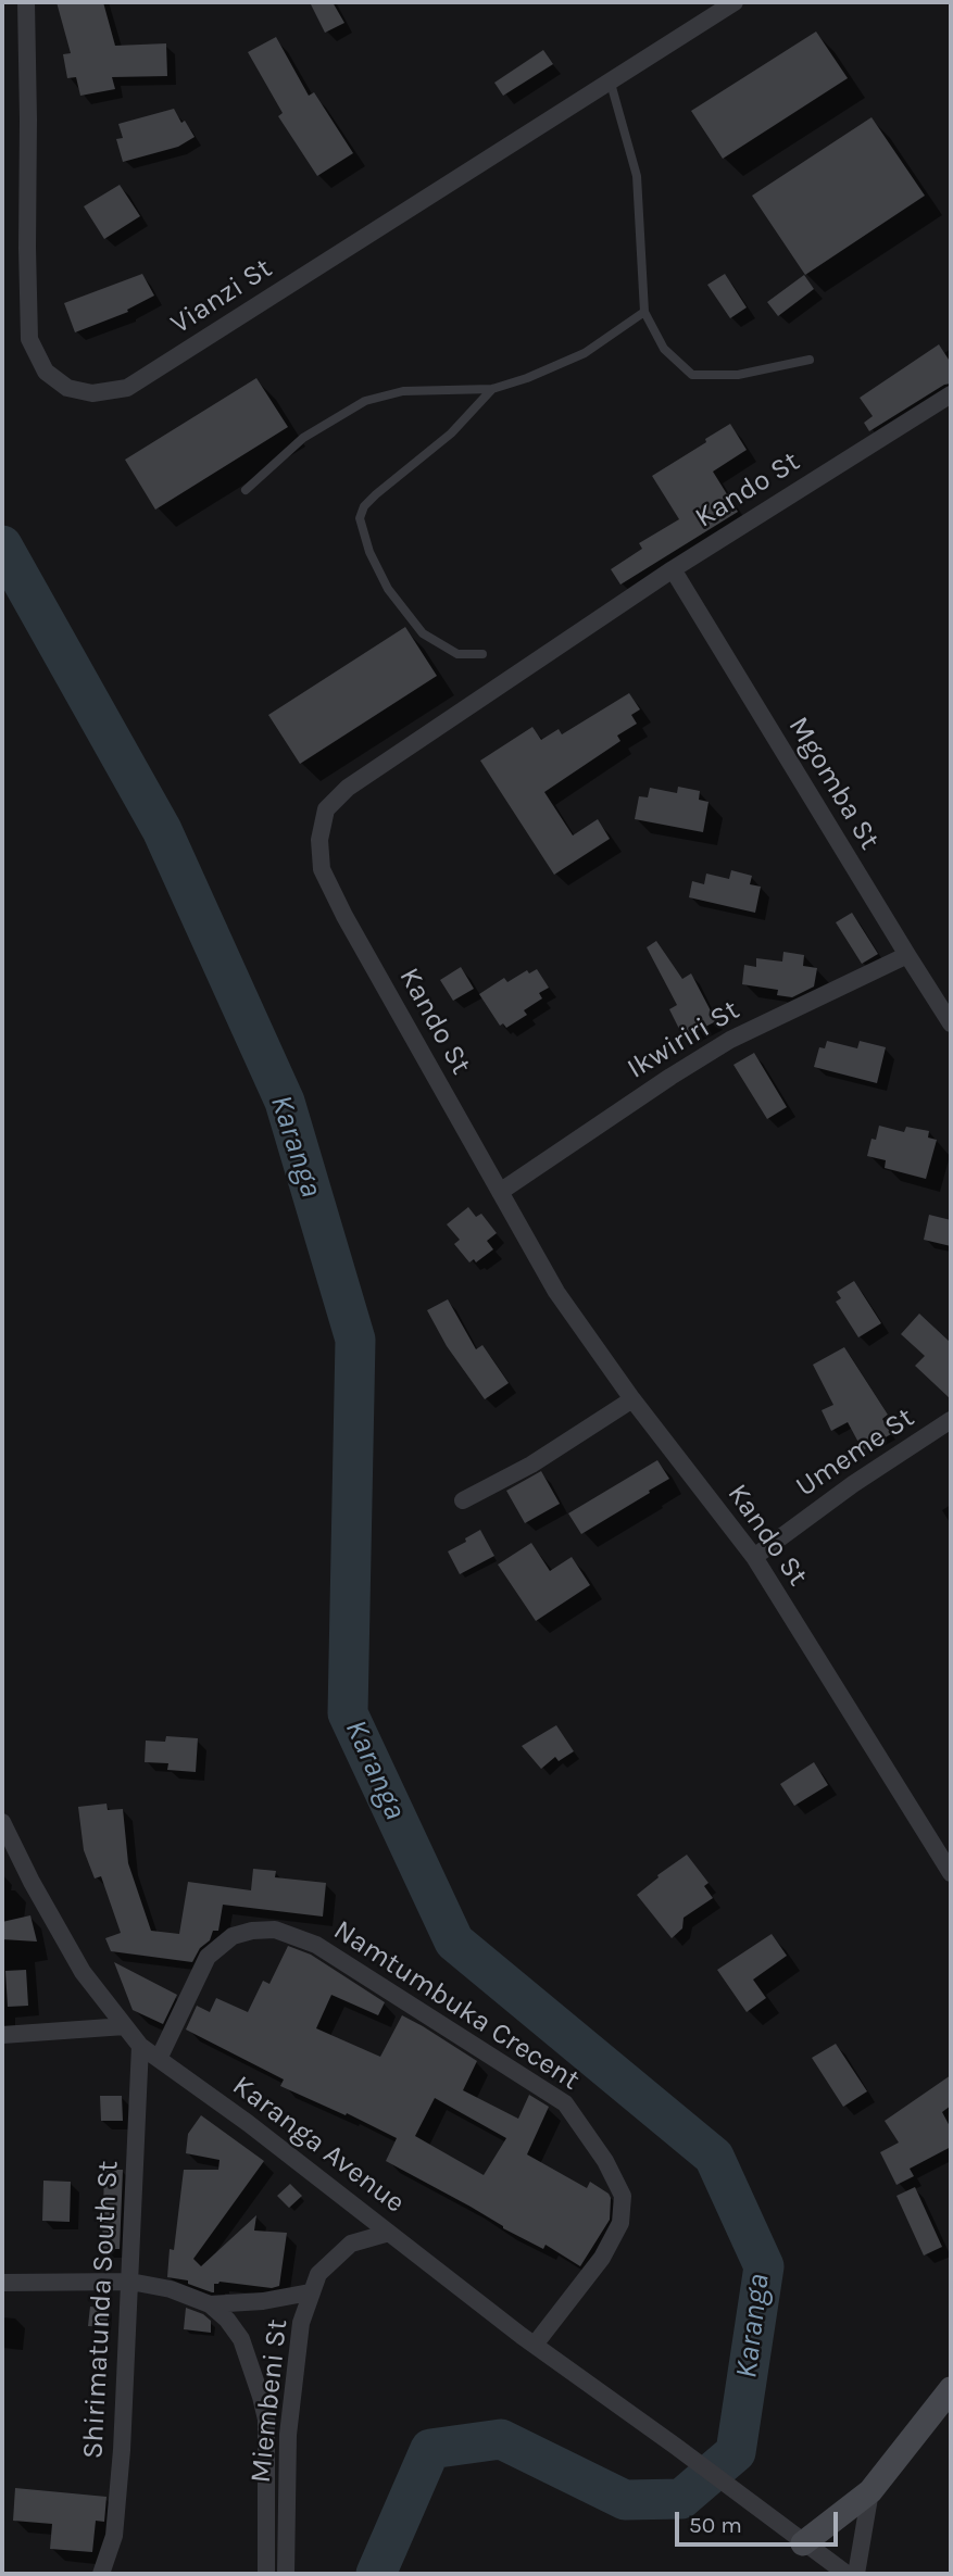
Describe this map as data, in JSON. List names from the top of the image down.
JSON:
{
  "streets": {
    "street": [
      "Vianzi St",
      "Kando St",
      "Mgomba St",
      "Ikwiriri St",
      "Umeme St",
      "Namtumbuka Crecent",
      "Karanga Avenue",
      "Shirimatunda South St",
      "Miembeni St"
    ]
  },
  "crossings": [
    ["Kando St", "Mgomba St"],
    ["Kando St", "Ikwiriri St"],
    ["Kando St", "Umeme St"],
    ["Mgomba St", "Ikwiriri St"],
    ["Namtumbuka Crecent", "Karanga Avenue"],
    ["Karanga Avenue", "Shirimatunda South St"],
    ["Karanga Avenue", "Miembeni St"]
  ],
  "water": ["Karanga"],
  "scale_bar": "50 m"
}
